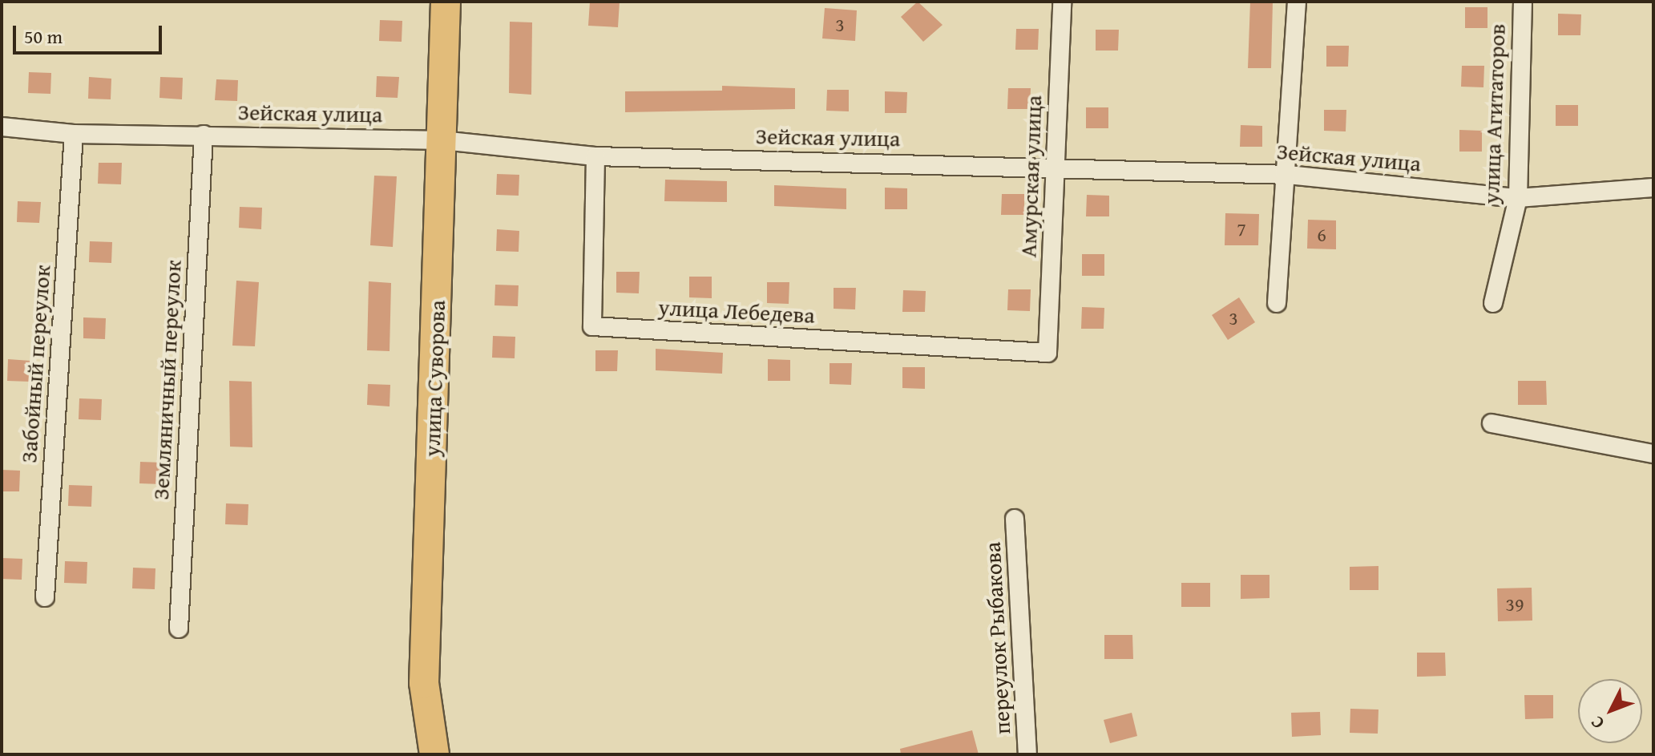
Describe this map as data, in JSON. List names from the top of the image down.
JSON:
{
  "streets": {
    "main road": ["улица Суворова"],
    "street": [
      "Зейская улица",
      "улица Агитаторов",
      "Амурская улица",
      "улица Лебедева",
      "Забойный переулок",
      "Земляничный переулок",
      "переулок Рыбакова"
    ]
  },
  "crossings": [
    ["Зейская улица", "улица Агитаторов"],
    ["Зейская улица", "Амурская улица"],
    ["Зейская улица", "улица Лебедева"],
    ["Зейская улица", "Забойный переулок"],
    ["Зейская улица", "улица Суворова"],
    ["Зейская улица", "Земляничный переулок"],
    ["Амурская улица", "улица Лебедева"]
  ],
  "house_numbers": [
    "3",
    "7",
    "6",
    "3",
    "39"
  ],
  "scale_bar": "50 m",
  "north": "bottom left"
}
